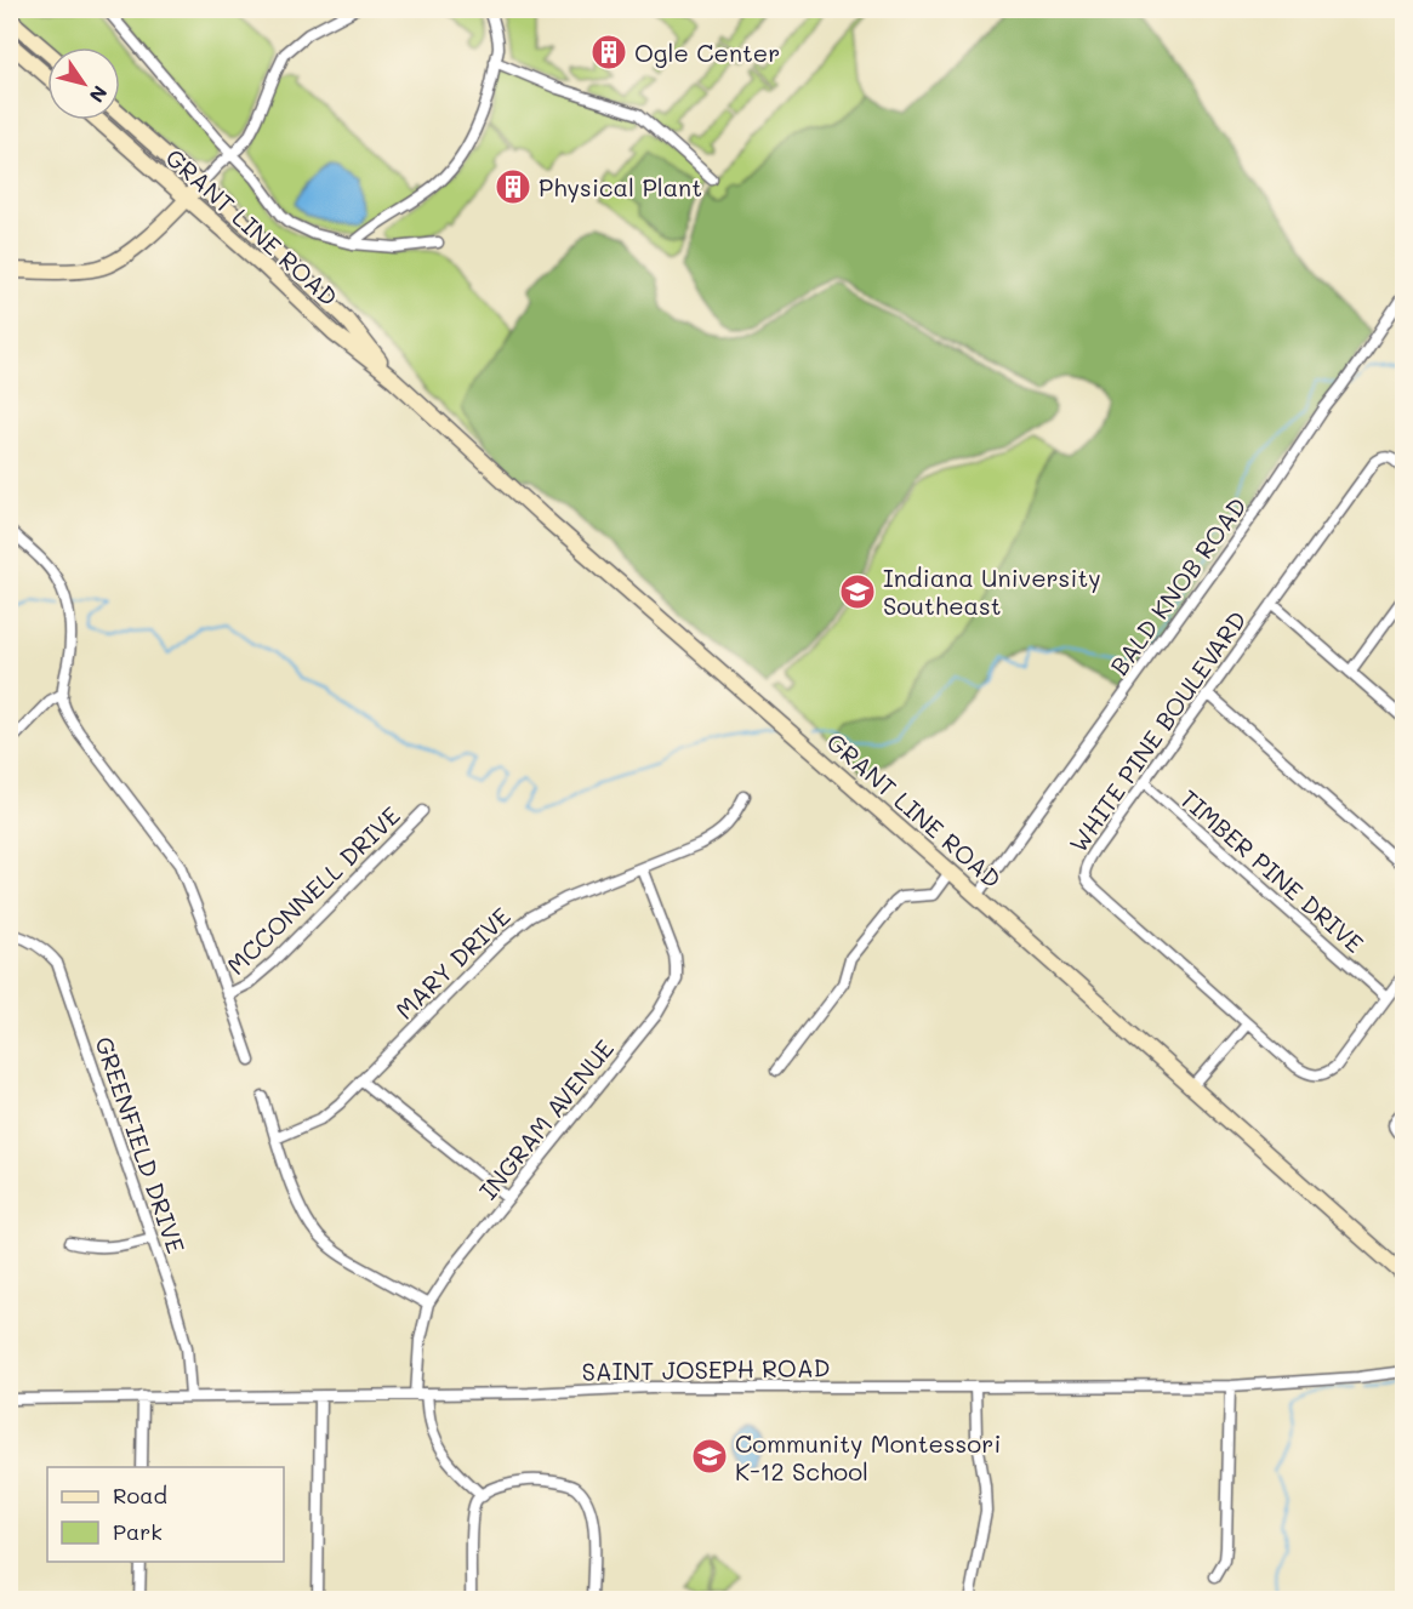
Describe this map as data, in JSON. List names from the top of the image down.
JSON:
{
  "streets": {
    "main road": ["GRANT LINE ROAD"],
    "street": [
      "BALD KNOB ROAD",
      "WHITE PINE BOULEVARD",
      "TIMBER PINE DRIVE",
      "MCCONNELL DRIVE",
      "MARY DRIVE",
      "INGRAM AVENUE",
      "GREENFIELD DRIVE",
      "SAINT JOSEPH ROAD"
    ]
  },
  "crossings": [
    ["GRANT LINE ROAD", "BALD KNOB ROAD"],
    ["WHITE PINE BOULEVARD", "TIMBER PINE DRIVE"],
    ["MARY DRIVE", "INGRAM AVENUE"],
    ["INGRAM AVENUE", "SAINT JOSEPH ROAD"],
    ["GREENFIELD DRIVE", "SAINT JOSEPH ROAD"]
  ],
  "places": {
    "building": ["Ogle Center", "Physical Plant"],
    "school or university": ["Indiana University Southeast", "Community Montessori K-12 School"]
  },
  "legend": ["Road", "Park"],
  "north": "bottom right"
}
